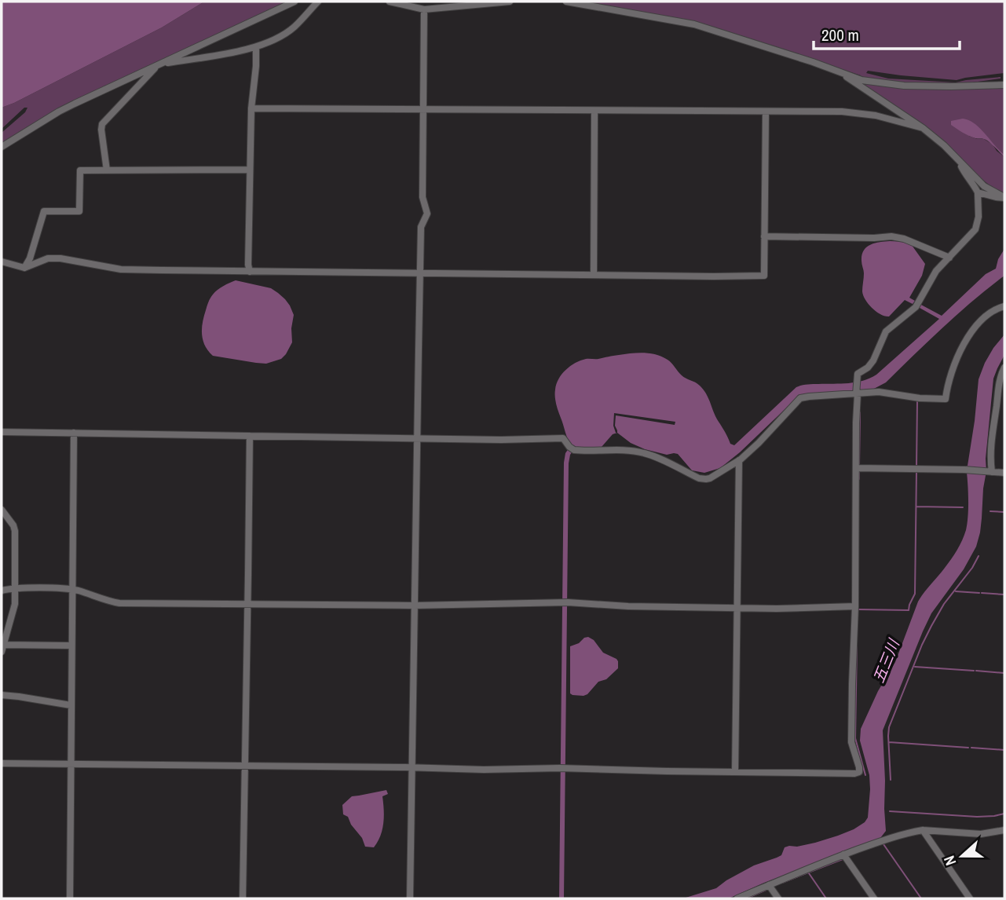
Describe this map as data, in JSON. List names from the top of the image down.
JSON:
{
  "water": ["五三川"],
  "scale_bar": "200 m",
  "north": "left"
}
